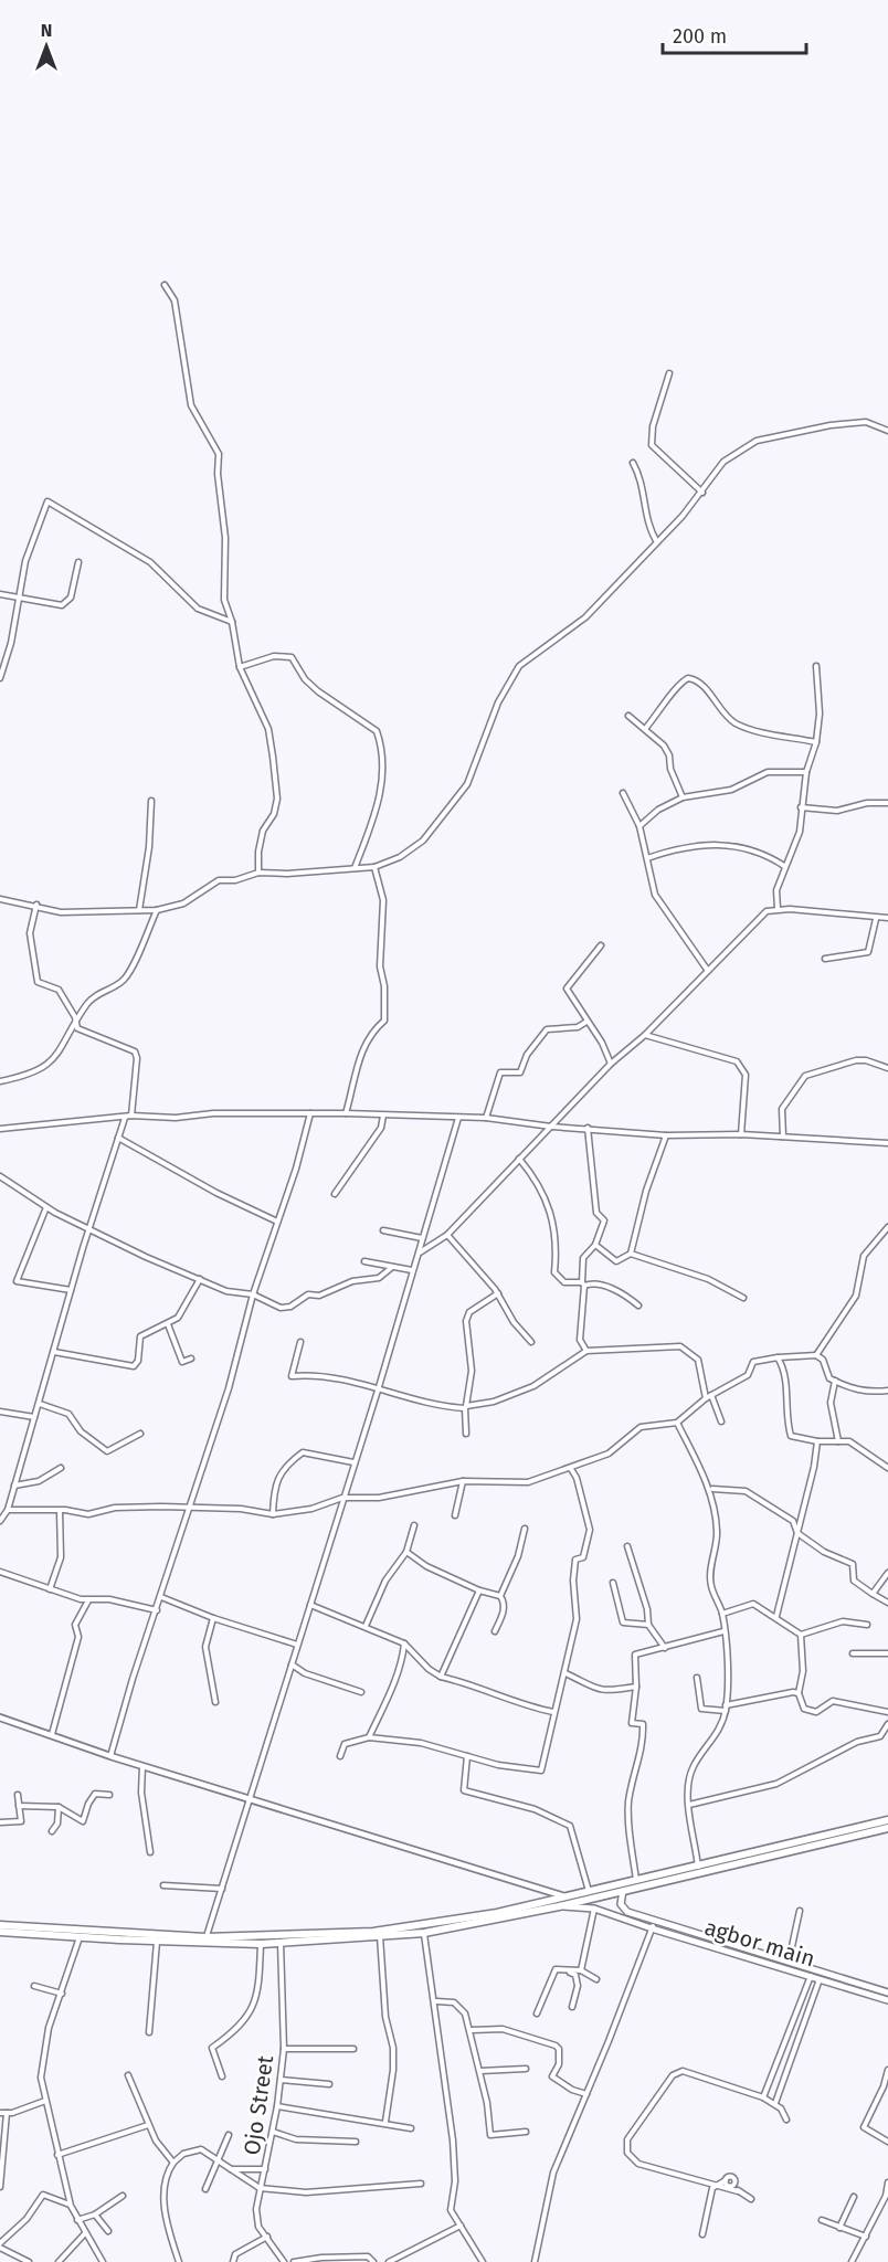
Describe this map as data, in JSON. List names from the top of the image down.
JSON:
{
  "streets": {
    "main road": ["agbor main"],
    "street": ["Ojo Street"]
  },
  "scale_bar": "200 m",
  "north": "top"
}
